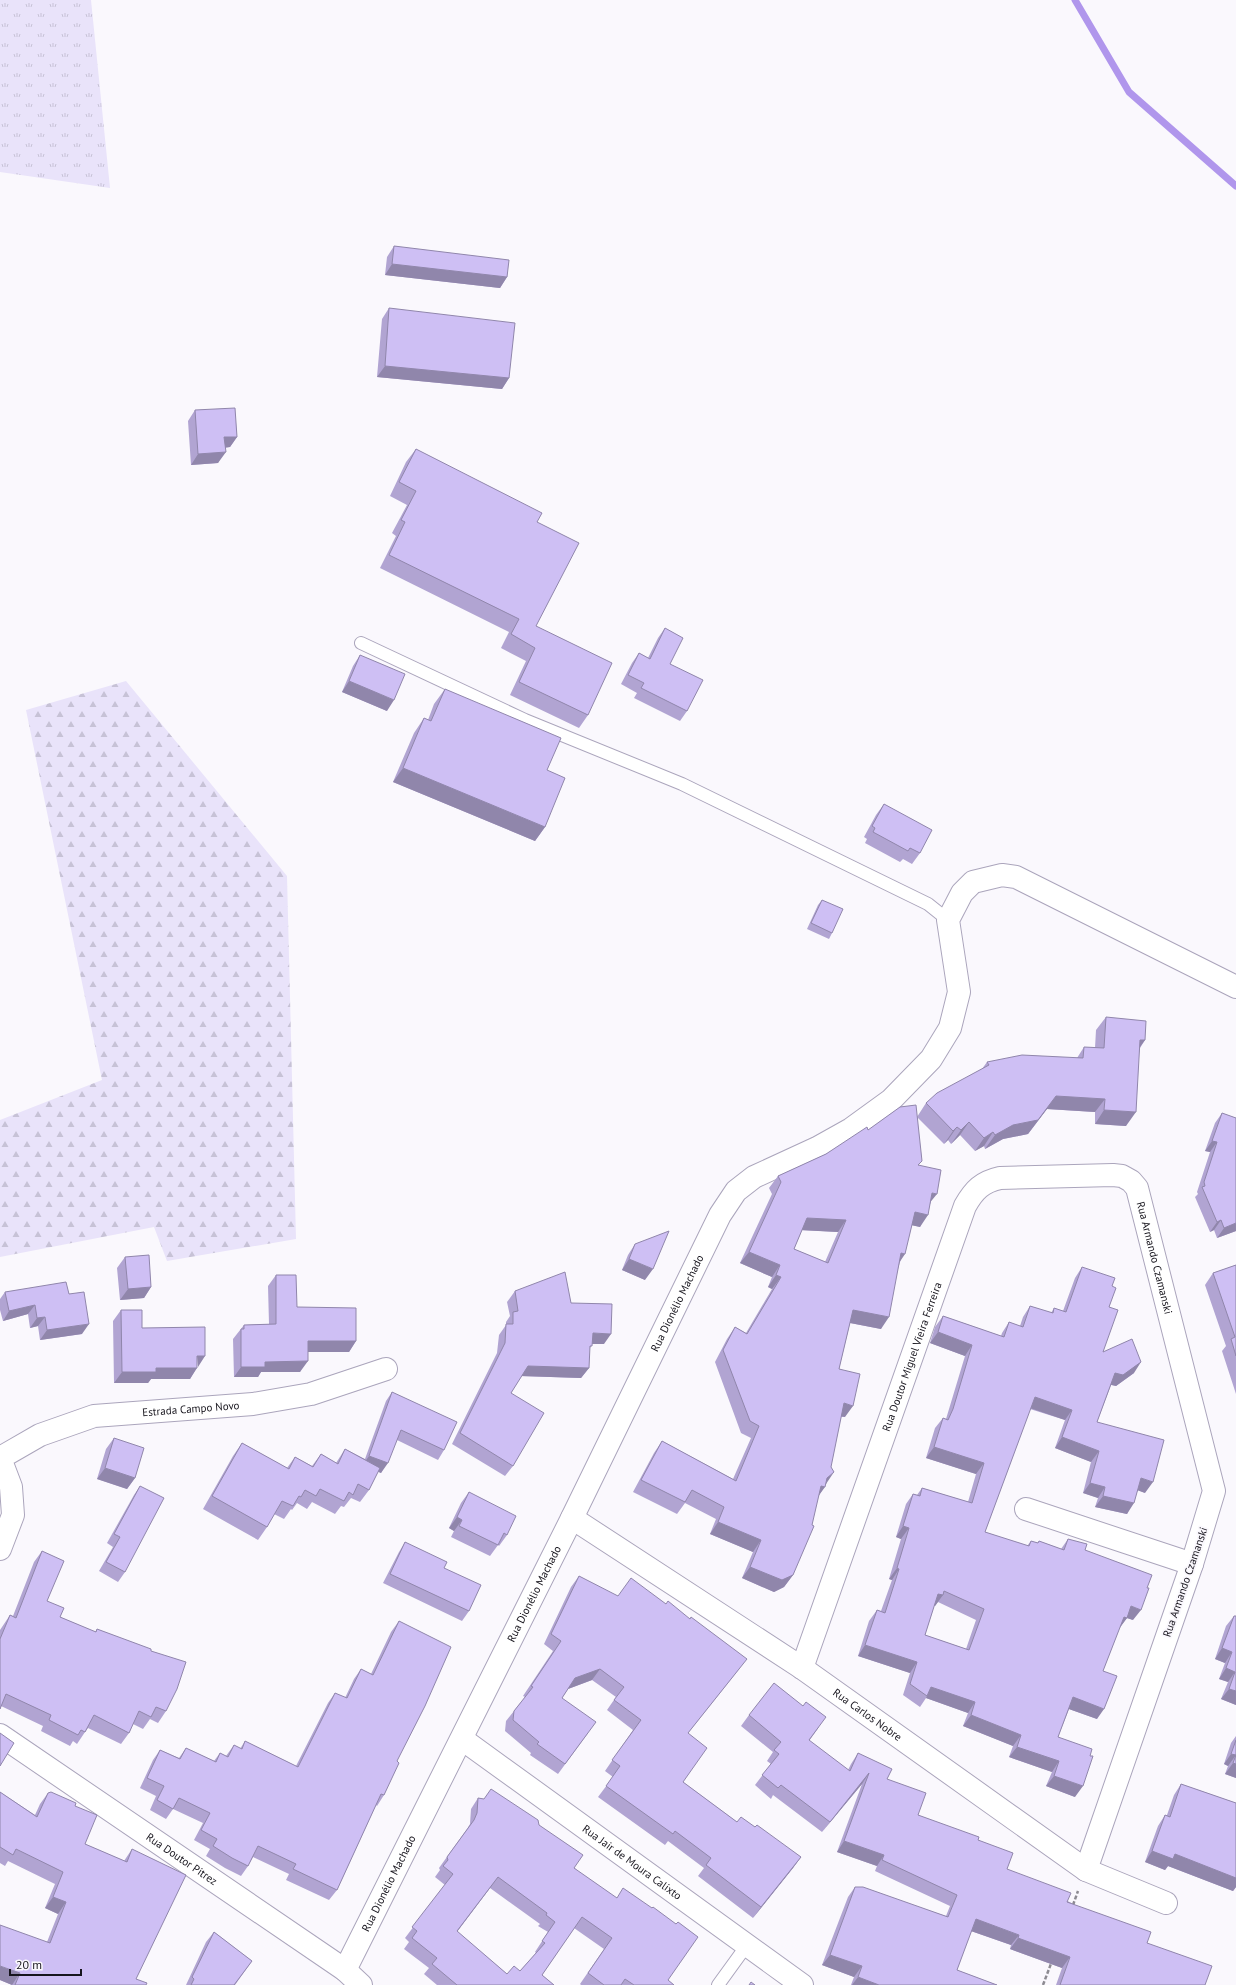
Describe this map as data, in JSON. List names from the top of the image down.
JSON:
{
  "streets": {
    "street": [
      "Rua Armando Czamanski",
      "Rua Dionélio Machado",
      "Rua Doutor Miguel Vieira Ferreira",
      "Estrada Campo Novo",
      "Rua Carlos Nobre",
      "Rua Doutor Pitrez",
      "Rua Jair de Moura Calixto"
    ]
  },
  "crossings": [
    ["Rua Armando Czamanski", "Rua Doutor Miguel Vieira Ferreira"],
    ["Rua Armando Czamanski", "Rua Carlos Nobre"],
    ["Rua Dionélio Machado", "Rua Carlos Nobre"],
    ["Rua Dionélio Machado", "Rua Doutor Pitrez"],
    ["Rua Dionélio Machado", "Rua Jair de Moura Calixto"],
    ["Rua Doutor Miguel Vieira Ferreira", "Rua Carlos Nobre"]
  ],
  "scale_bar": "20 m"
}
